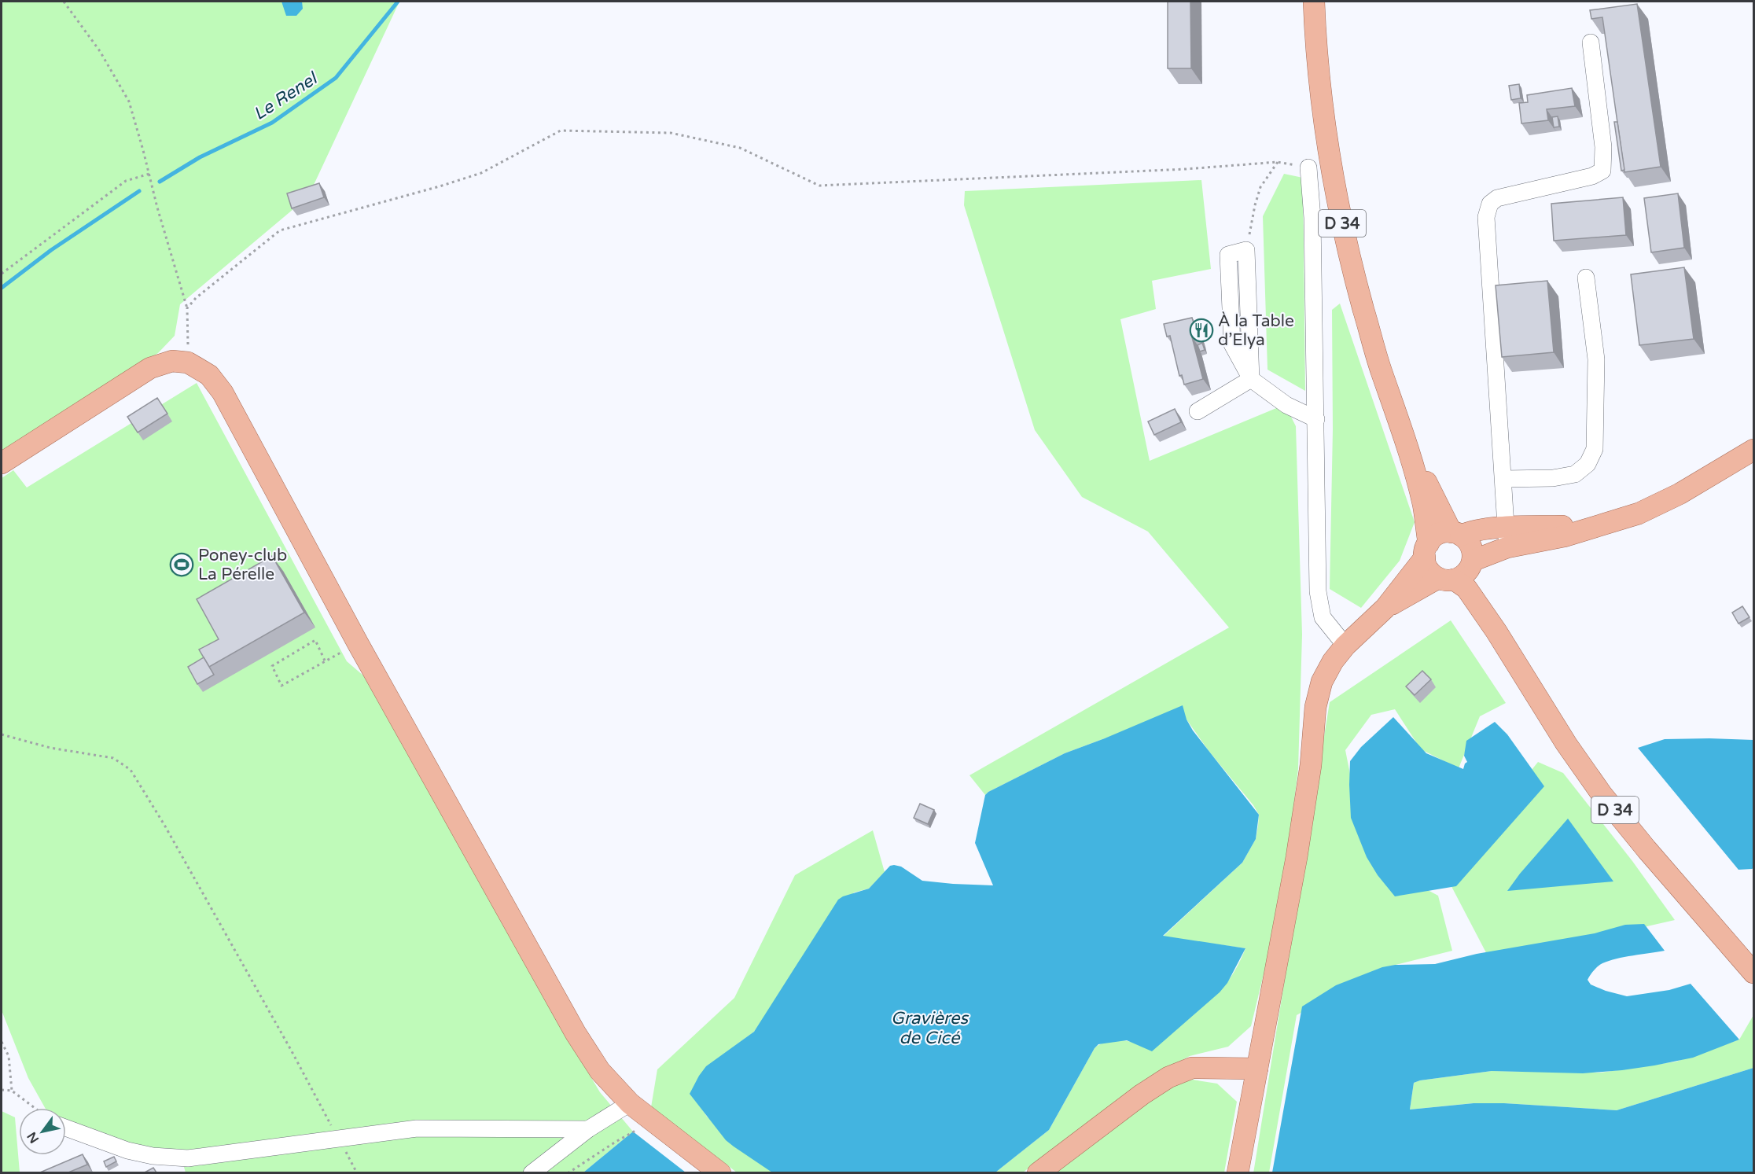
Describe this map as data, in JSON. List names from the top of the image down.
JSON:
{
  "streets": {
    "main road": ["D 34"]
  },
  "water": ["Le Renel", "Gravières de Cicé"],
  "places": {
    "restaurant": ["À la Table d’Elya"],
    "sports": ["Poney-club La Pérelle"]
  },
  "north": "bottom left"
}
